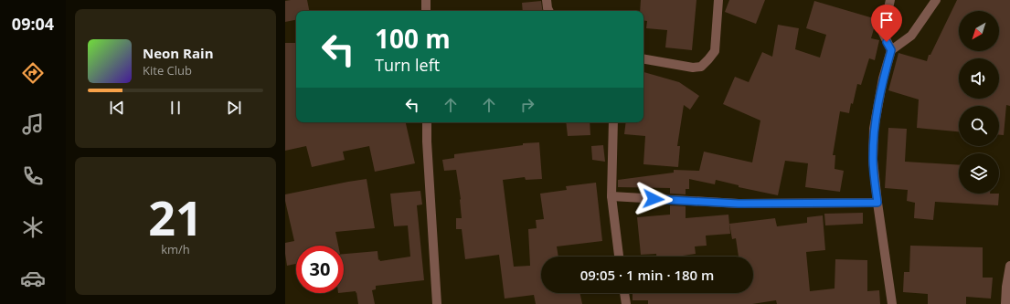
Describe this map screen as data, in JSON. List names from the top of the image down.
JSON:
{
  "north": "bottom left",
  "page": {
    "tabs": "09:04",
    "turn": ["100 m", "Turn left"],
    "song": ["Neon Rain", "Kite Club"],
    "tile": ["21", "km/h"],
    "limit": "30",
    "trip": "09:05 · 1 min · 180 m"
  }
}
